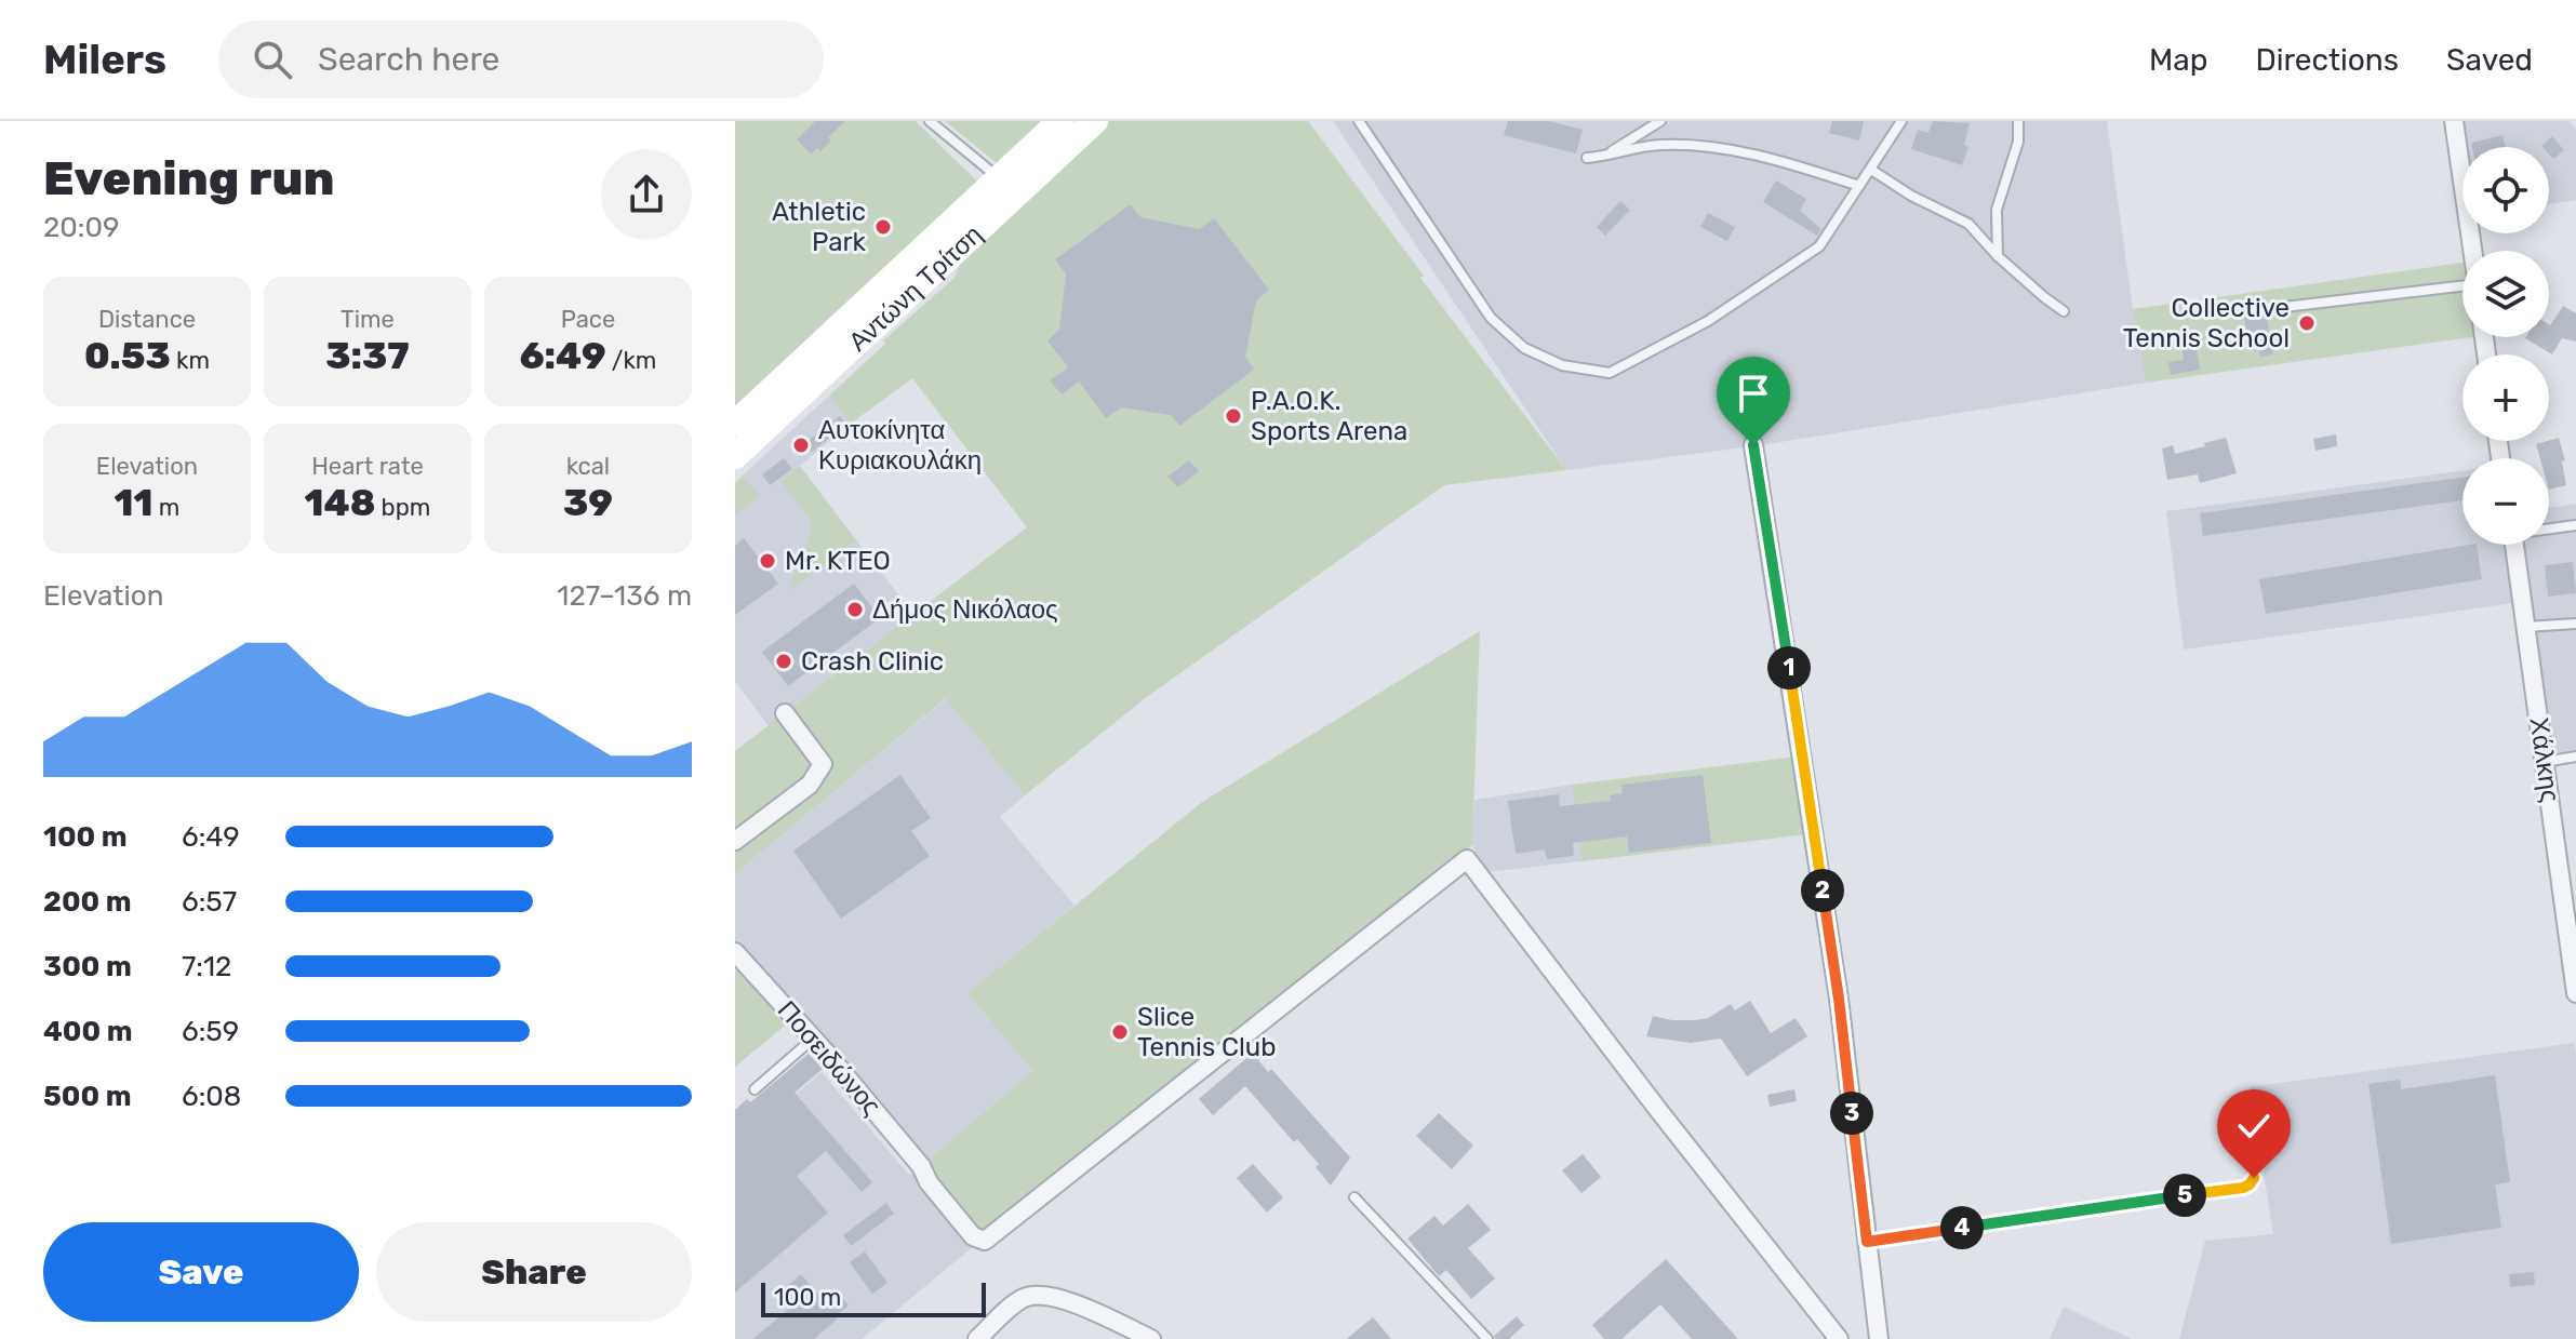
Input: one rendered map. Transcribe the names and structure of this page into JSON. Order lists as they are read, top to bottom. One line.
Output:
{"streets":{"street":["Αντώνη Τρίτση","Χάλκης","Ποσειδώνος"]},"places":["Athletic Park","Collective Tennis School","P.A.O.K. Sports Arena","Αυτοκίνητα Κυριακουλάκη","Mr. KTEO","Δήμος Νικόλαος","Crash Clinic","Slice Tennis Club"],"scale_bar":"100 m","page":{"header":"Milers","search":"Search here","nav":["Map","Directions","Saved"],"heading":["Evening run","20:09"],"map_buttons":["+","−"],"stats":[["Distance","0.53 km"],["Time","3:37"],["Pace","6:49 /km"],["Elevation","11 m"],["Heart rate","148 bpm"],["kcal","39"]],"chart":["Elevation","127–136 m"],"pins":["1","2","3","5","4"],"list":[{"name":"100 m","note":"6:49"},{"name":"200 m","note":"6:57"},{"name":"300 m","note":"7:12"},{"name":"400 m","note":"6:59"},{"name":"500 m","note":"6:08"}],"buttons":["Save","Share"],"scale":"100 m"}}
